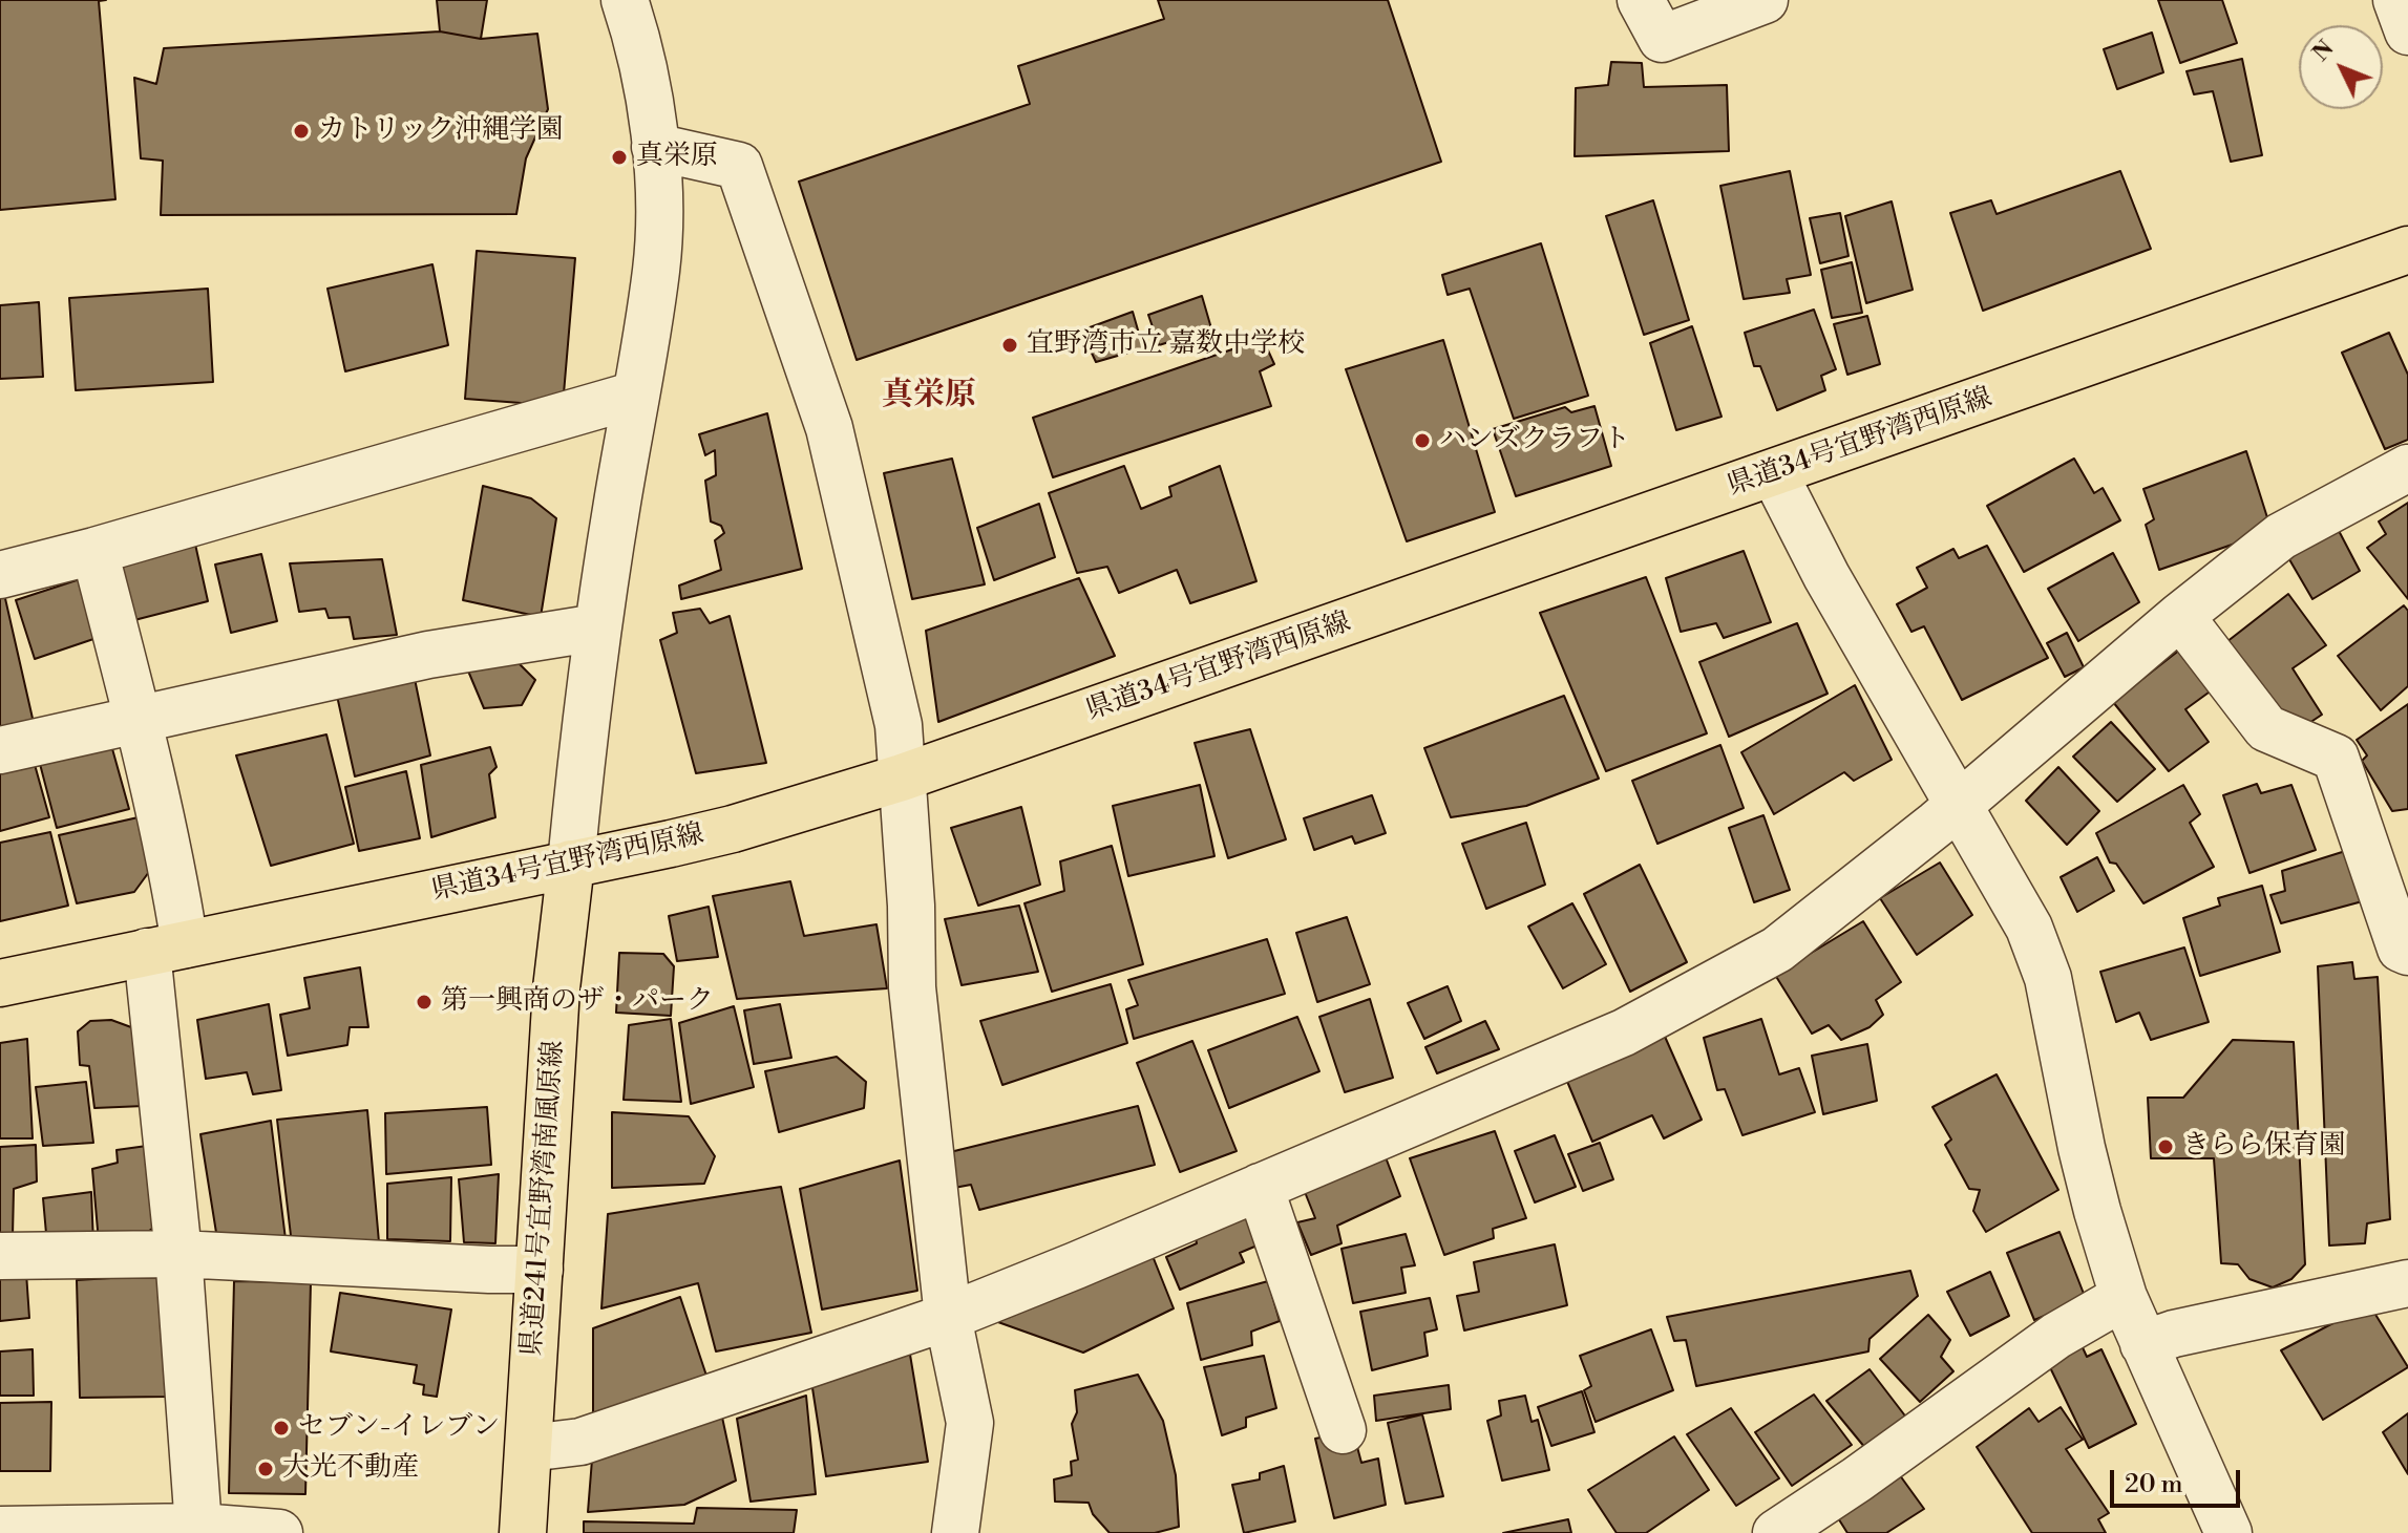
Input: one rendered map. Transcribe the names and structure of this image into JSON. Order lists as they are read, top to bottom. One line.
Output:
{"streets":{"main road":["県道34号宜野湾西原線","県道241号宜野湾南風原線"]},"crossings":[["県道34号宜野湾西原線","県道241号宜野湾南風原線"]],"districts":["真栄原"],"places":["カトリック沖縄学園","真栄原","宜野湾市立 嘉数中学校","ハンズクラフト","第一興商のザ・パーク","きらら保育園","セブン-イレブン","大光不動産"],"scale_bar":"20 m","north":"top left"}
